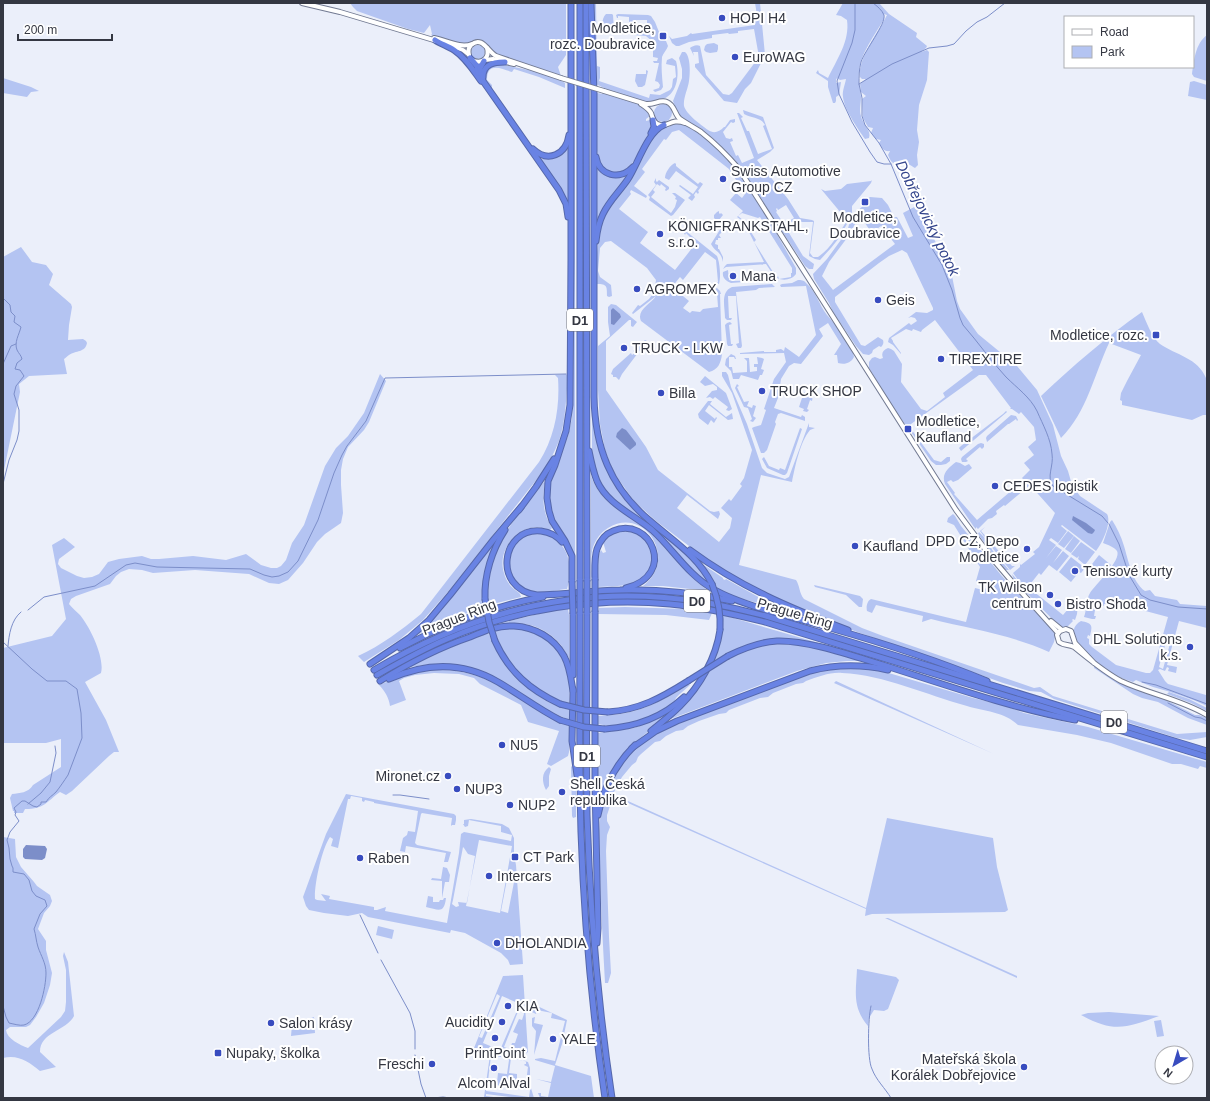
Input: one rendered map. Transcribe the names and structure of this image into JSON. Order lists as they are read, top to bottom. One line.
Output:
{"streets":{"highway":["D1","D0","Prague Ring"]},"crossings":[["D0","Prague Ring"]],"water":["Dobřejovický potok"],"places":{"other":["HOPI H4","EuroWAG","Swiss Automotive Group CZ","KÖNIGFRANKSTAHL, s.r.o.","Mana","AGROMEX","Geis","TRUCK - LKW","TIREXTIRE","TRUCK SHOP","Billa","CEDES logistik","Kaufland","DPD CZ, Depo Modletice","Tenisové kurty","TK Wilson centrum","Bistro Shoda","DHL Solutions k.s.","NU5","Mironet.cz","NUP3","Shell Česká republika","NUP2","Raben","Intercars","DHOLANDIA","KIA","Aucidity","Salon krásy","PrintPoint","YALE","Freschi","Mateřská škola Korálek Dobřejovice","Alcom Alval"],"transit":["Modletice, rozc. Doubravice","Modletice, Doubravice","Modletice, rozc.","Modletice, Kaufland","CT Park","Nupaky, školka"]},"legend":["Road","Park"],"scale_bar":"200 m","north":"bottom left"}
